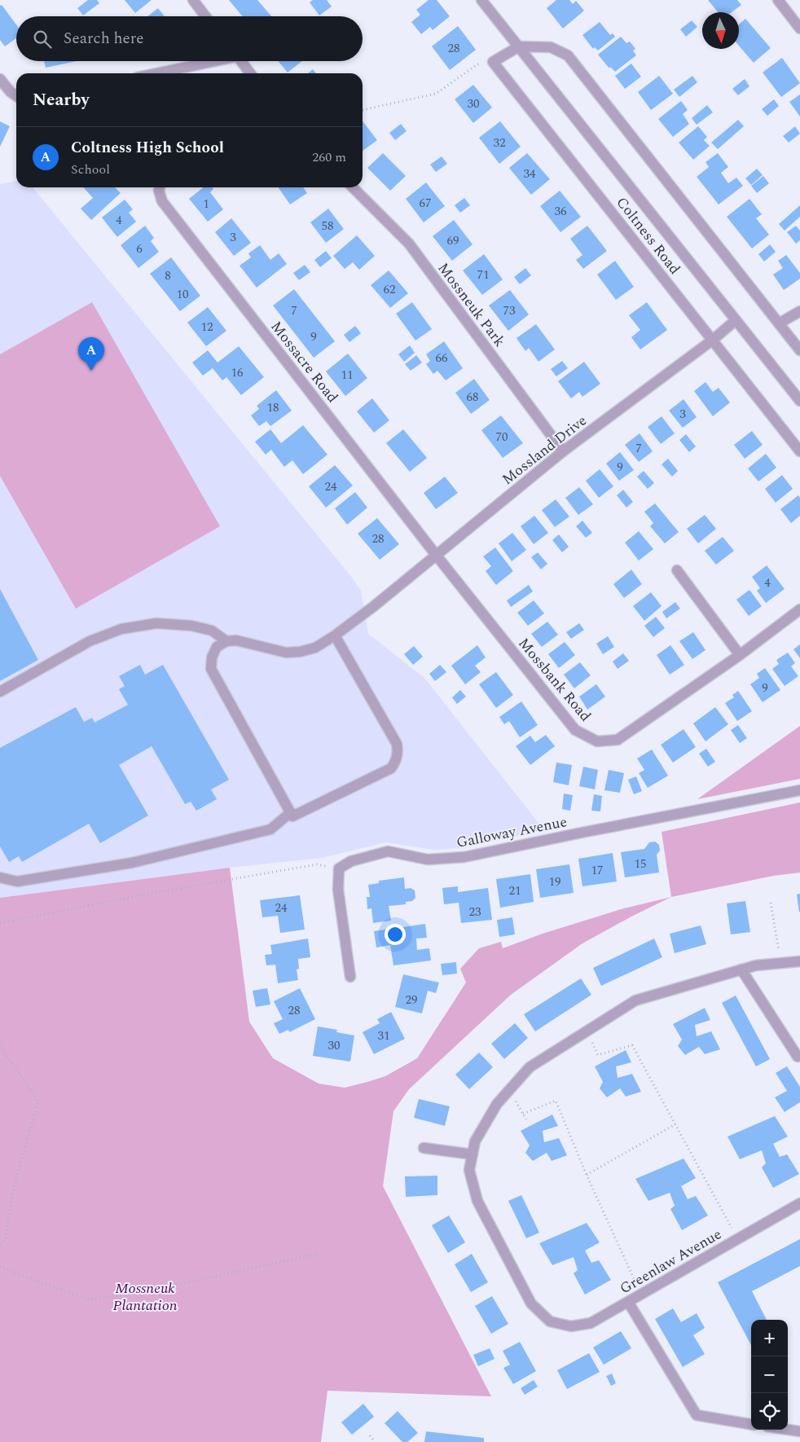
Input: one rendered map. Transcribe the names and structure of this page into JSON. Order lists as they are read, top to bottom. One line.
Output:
{"streets":{"street":["Coltness Road","Mossneuk Park","Mossacre Road","Mossland Drive","Mossbank Road","Galloway Avenue","Greenlaw Avenue"]},"crossings":[["Coltness Road","Mossland Drive"],["Mossneuk Park","Mossland Drive"],["Mossacre Road","Mossland Drive"],["Mossacre Road","Mossbank Road"],["Mossland Drive","Mossbank Road"]],"parks":["Mossneuk Plantation"],"house_numbers":["28","30","32","34","67","1","36","4","58","3","69","6","71","8","62","10","7","73","12","9","66","16","11","68","18","3","70","7","9","24","28","4","9","15","17","19","21","24","23","29","28","31","30"],"north":"bottom","page":{"search":"Search here","heading":"Nearby","list":[{"mark":"A","name":"Coltness High School","note":"School","value":"260 m"}],"pins":"A","map_buttons":["+","−"]}}
